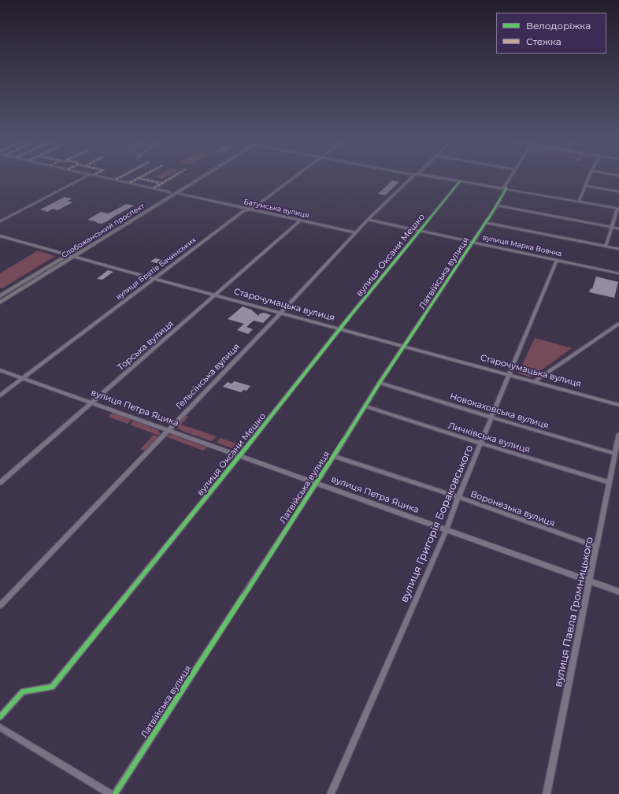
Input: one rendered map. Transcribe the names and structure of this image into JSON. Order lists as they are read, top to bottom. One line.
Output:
{"streets":{"main road":["Слобожанський проспект"],"street":["Батумська вулиця","вулиця Марка Вовчка","вулиця Оксани Мешко","вулиця Братів Бачинських","Латвійська вулиця","Старочумацька вулиця","Торська вулиця","Гельсінська вулиця","вулиця Петра Яцика","Новокаховська вулиця","Личківська вулиця","Воронезька вулиця","вулиця Григорія Бораковського","вулиця Павла Громницького"]},"crossings":[["Батумська вулиця","Слобожанський проспект"],["Батумська вулиця","вулиця Братів Бачинських"],["Батумська вулиця","Торська вулиця"],["Батумська вулиця","Гельсінська вулиця"],["Слобожанський проспект","Старочумацька вулиця"],["вулиця Марка Вовчка","вулиця Оксани Мешко"],["вулиця Марка Вовчка","Латвійська вулиця"],["вулиця Марка Вовчка","Гельсінська вулиця"],["вулиця Марка Вовчка","вулиця Григорія Бораковського"],["вулиця Оксани Мешко","Старочумацька вулиця"],["вулиця Оксани Мешко","вулиця Петра Яцика"],["вулиця Братів Бачинських","Старочумацька вулиця"],["вулиця Братів Бачинських","вулиця Петра Яцика"],["Латвійська вулиця","Старочумацька вулиця"],["Латвійська вулиця","вулиця Петра Яцика"],["Латвійська вулиця","Новокаховська вулиця"],["Латвійська вулиця","Личківська вулиця"],["Латвійська вулиця","Воронезька вулиця"],["Старочумацька вулиця","Торська вулиця"],["Старочумацька вулиця","Гельсінська вулиця"],["Старочумацька вулиця","вулиця Григорія Бораковського"],["Торська вулиця","вулиця Петра Яцика"],["Гельсінська вулиця","вулиця Петра Яцика"],["вулиця Петра Яцика","вулиця Григорія Бораковського"],["вулиця Петра Яцика","вулиця Павла Громницького"],["Новокаховська вулиця","вулиця Григорія Бораковського"],["Новокаховська вулиця","вулиця Павла Громницького"],["Личківська вулиця","вулиця Григорія Бораковського"],["Личківська вулиця","вулиця Павла Громницького"],["Воронезька вулиця","вулиця Григорія Бораковського"],["Воронезька вулиця","вулиця Павла Громницького"]],"legend":["Велодоріжка","Стежка"]}
